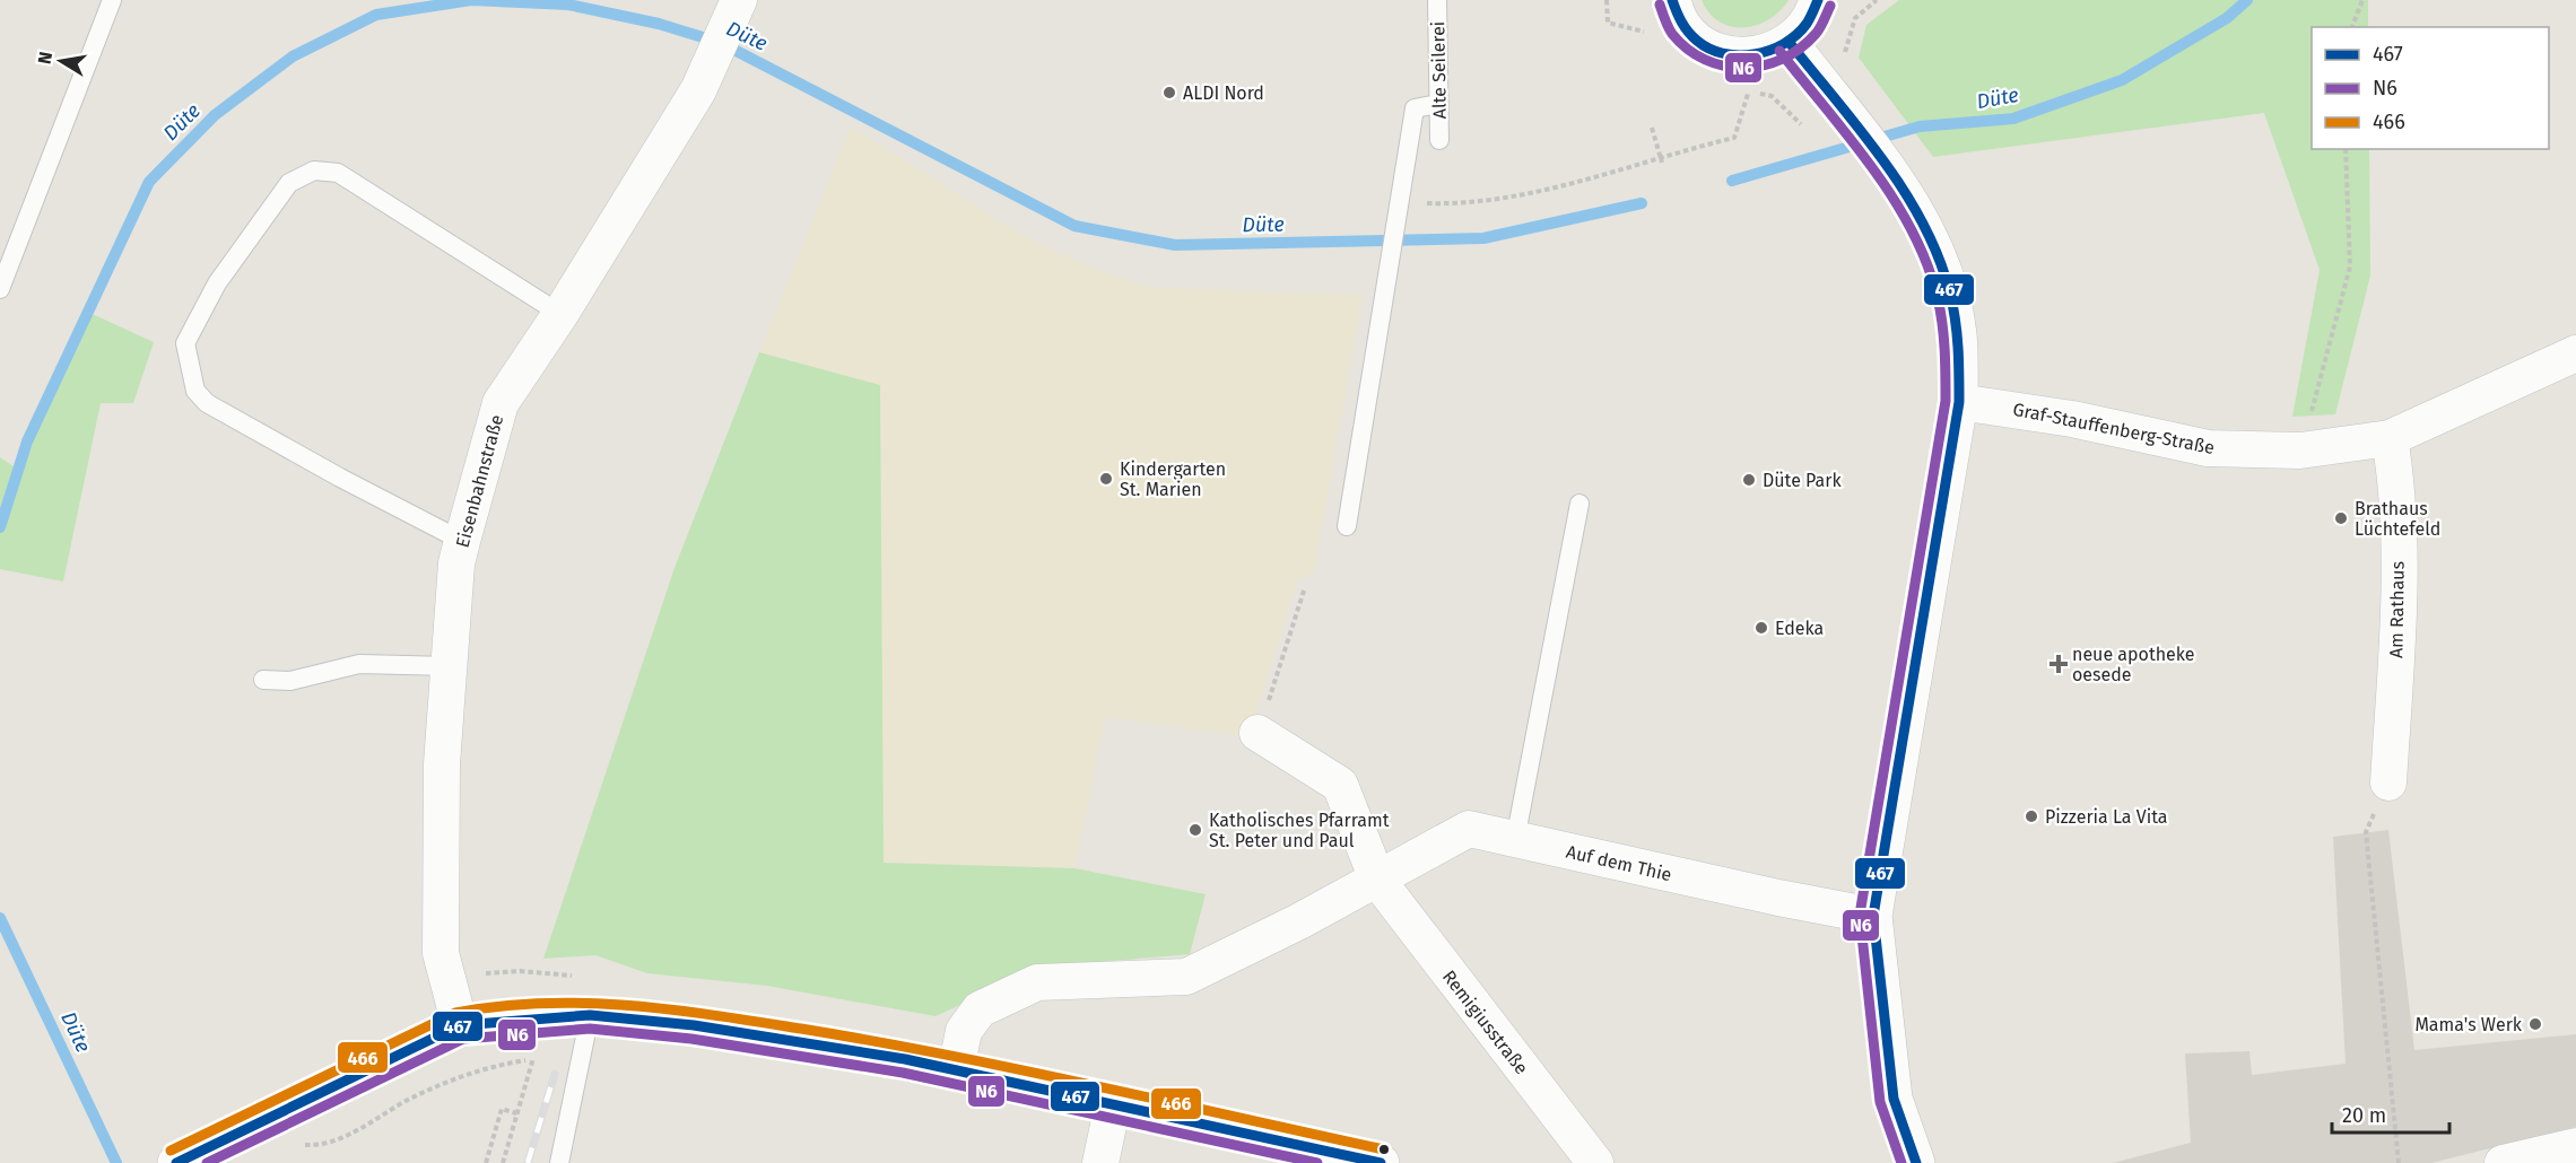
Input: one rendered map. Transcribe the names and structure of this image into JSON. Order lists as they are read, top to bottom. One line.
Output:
{"streets":{"street":["Graf-Stauffenberg-Straße","Eisenbahnstraße","Am Rathaus","Auf dem Thie","Remigiusstraße"],"lane":["Alte Seilerei"]},"crossings":[["Graf-Stauffenberg-Straße","Am Rathaus"],["Auf dem Thie","Remigiusstraße"]],"water":["Düte"],"places":{"other":["ALDI Nord","Kindergarten St. Marien","Düte Park","Brathaus Lüchtefeld","Edeka","Pizzeria La Vita","Katholisches Pfarramt St. Peter und Paul","Mama's Werk"],"health":["neue apotheke oesede"]},"lines":["transit line 467","transit line N6","transit line 466"],"legend":["467","N6","466"],"scale_bar":"20 m","north":"left"}
